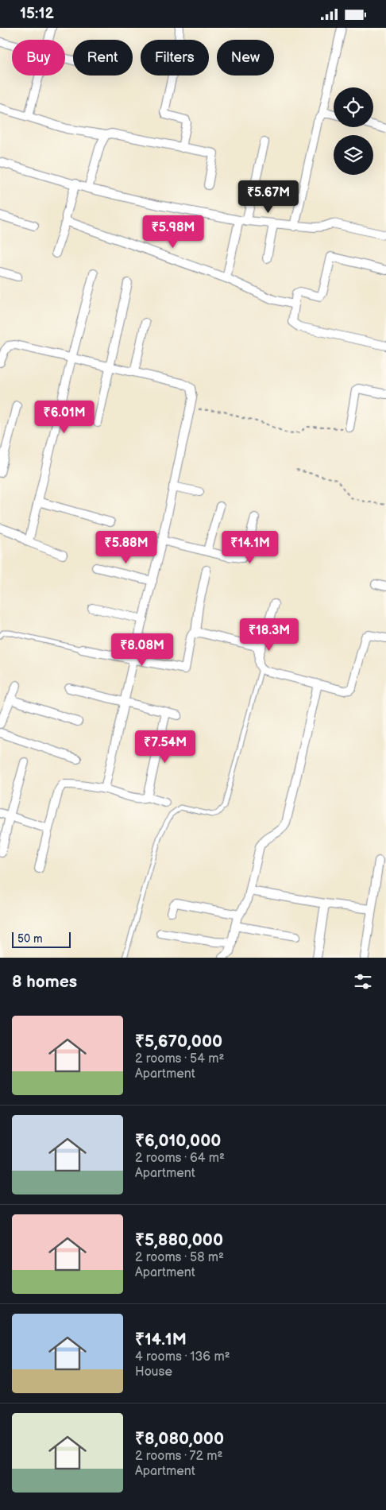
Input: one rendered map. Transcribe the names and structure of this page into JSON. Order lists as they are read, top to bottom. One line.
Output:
{"scale_bar":"50 m","page":{"status":"15:12","chip":["Buy","Rent","Filters","New"],"price":["₹5.67M","₹5.98M","₹6.01M","₹5.88M","₹14.1M","₹18.3M","₹8.08M","₹7.54M"],"scale":"50 m","heading":"8 homes","list":[{"name":"₹5,670,000","note":"2 rooms · 54 m² · Apartment"},{"name":"₹6,010,000","note":"2 rooms · 64 m² · Apartment"},{"name":"₹5,880,000","note":"2 rooms · 58 m² · Apartment"},{"name":"₹14.1M","note":"4 rooms · 136 m² · House"},{"name":"₹8,080,000","note":"2 rooms · 72 m² · Apartment"}]}}
